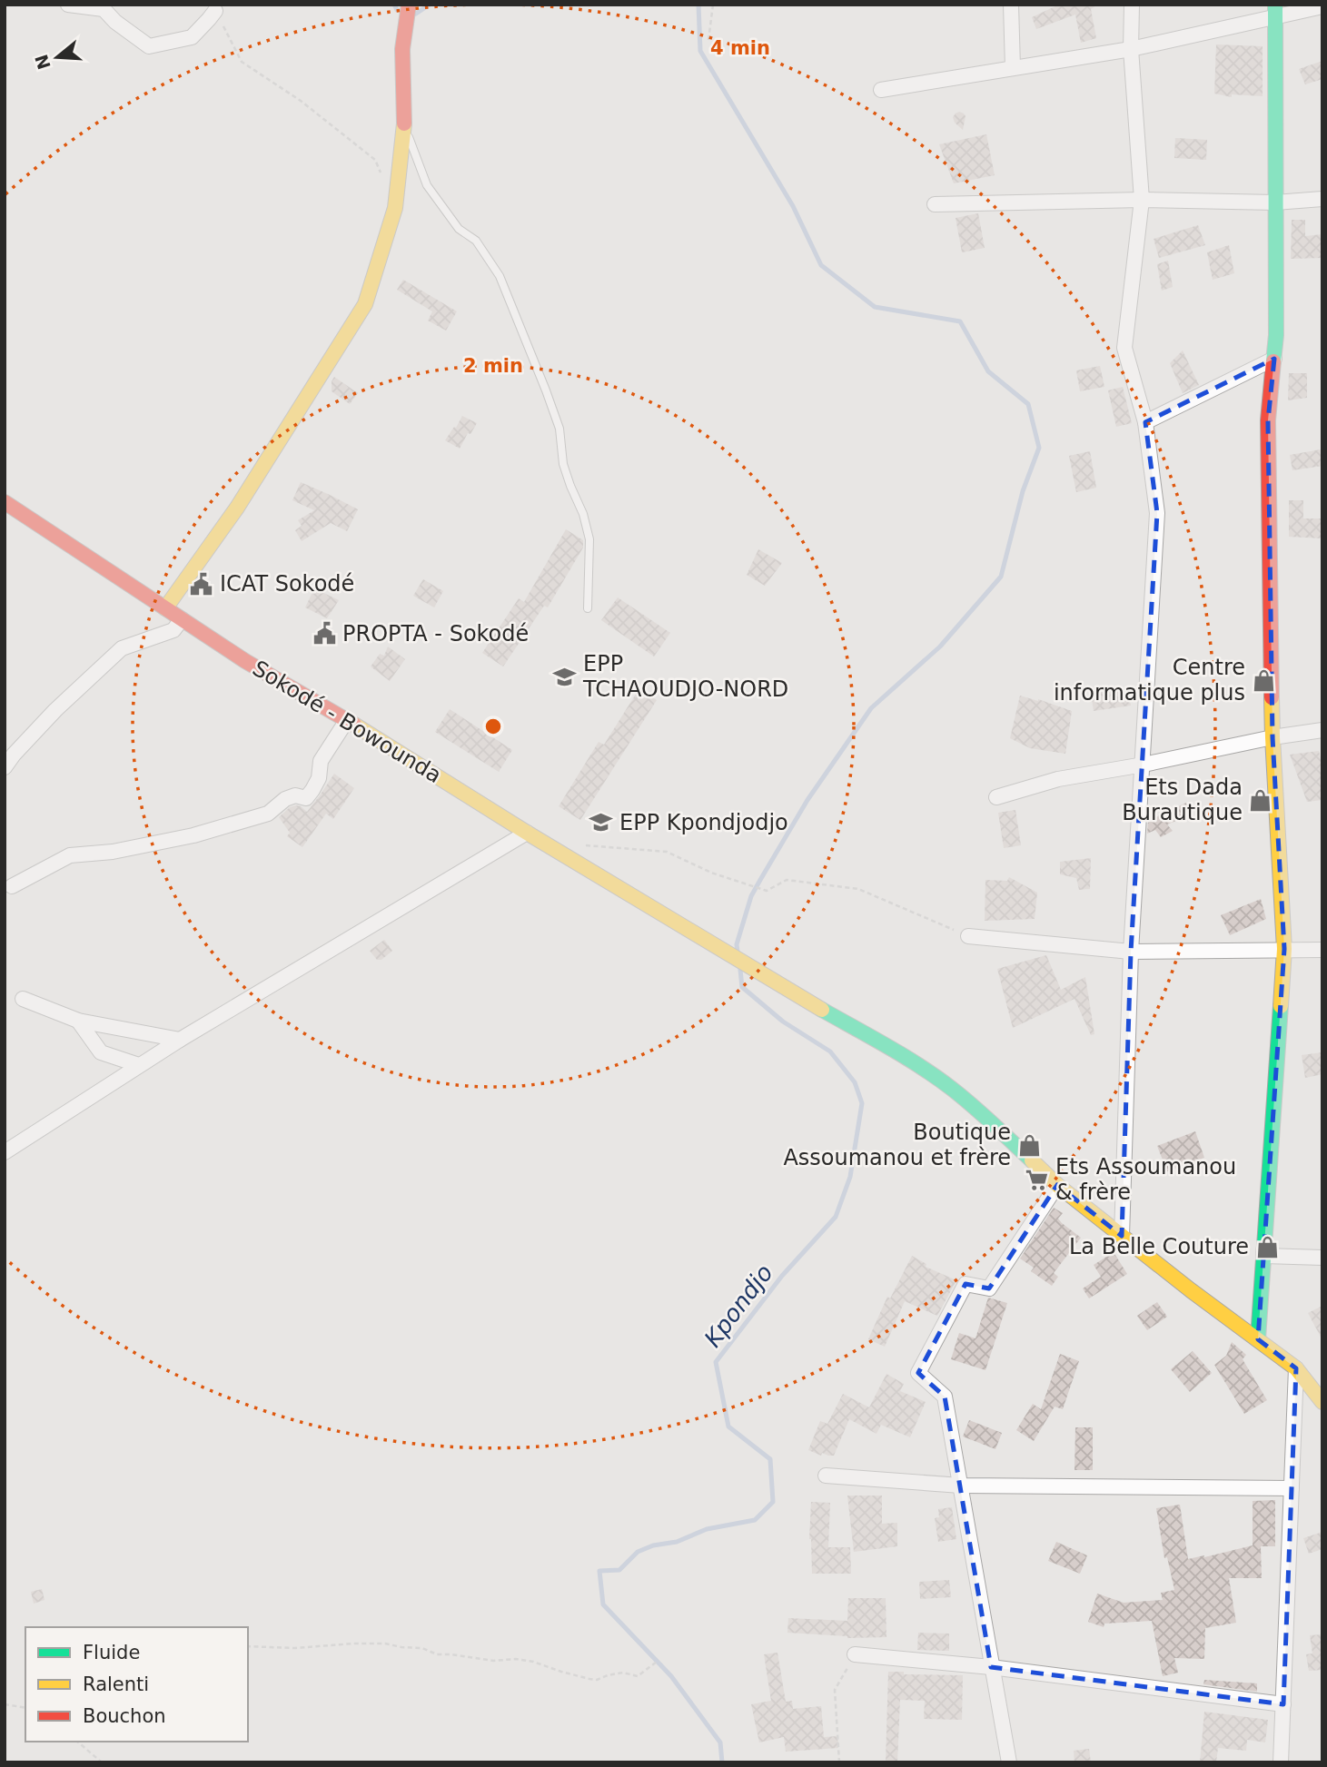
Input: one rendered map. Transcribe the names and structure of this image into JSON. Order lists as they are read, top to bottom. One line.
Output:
{"streets":{"street":["Sokodé - Bowounda"]},"water":["Kpondjo"],"places":{"public building":["ICAT Sokodé","PROPTA - Sokodé"],"school or university":["EPP TCHAOUDJO-NORD","EPP Kpondjodjo"],"shop":["Centre informatique plus","Ets Dada Burautique","Boutique Assoumanou et frère","La Belle Couture"],"supermarket":["Ets Assoumanou & frère"]},"legend":["Fluide","Ralenti","Bouchon"],"north":"left","rings":["4 min","2 min"]}
